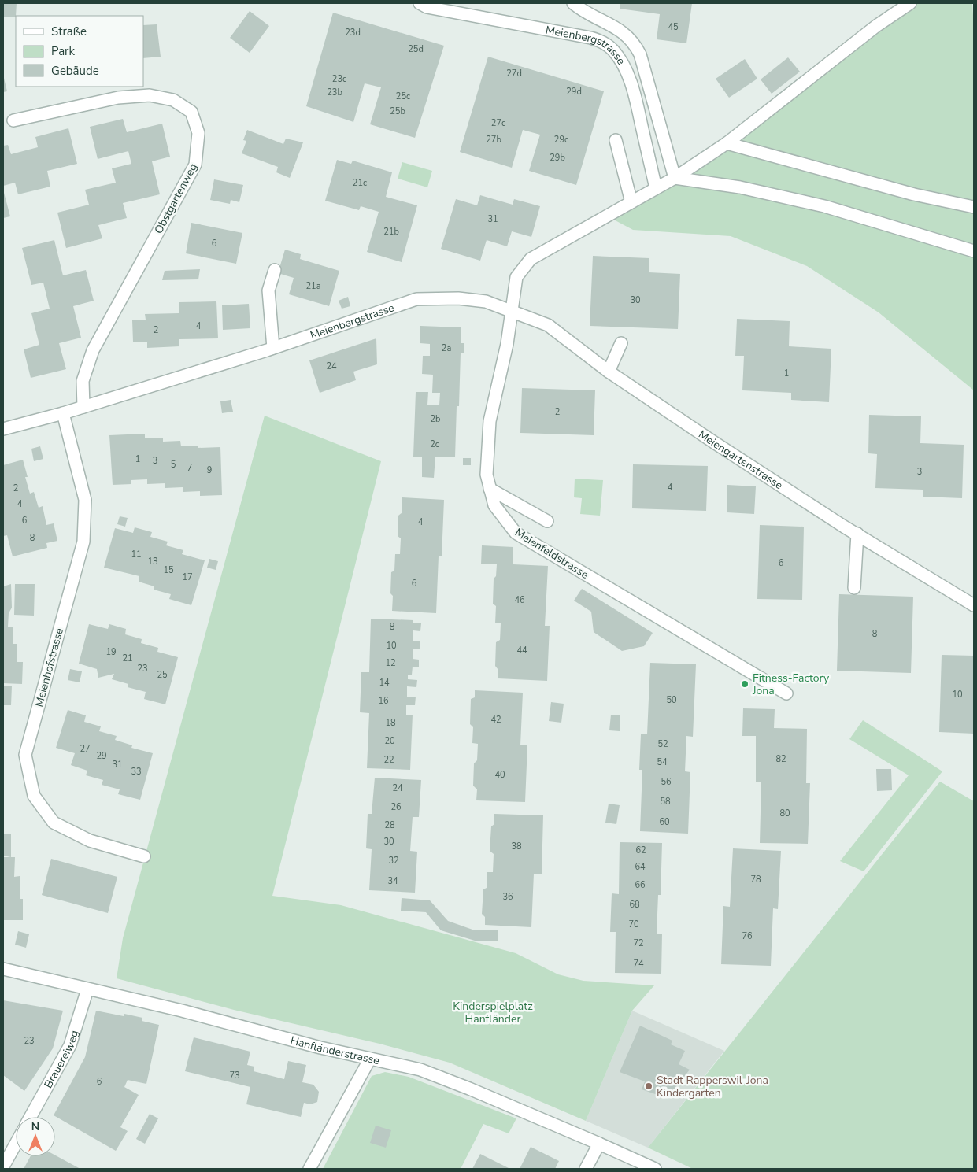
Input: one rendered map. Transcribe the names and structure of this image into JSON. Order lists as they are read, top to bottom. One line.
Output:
{"streets":{"street":["Meienbergstrasse","Obstgartenweg","Meiengartenstrasse","Meienfeldstrasse","Meienhofstrasse","Hanfländerstrasse","Brauereiweg"]},"crossings":[["Meienbergstrasse","Obstgartenweg"],["Meienbergstrasse","Meiengartenstrasse"],["Meienbergstrasse","Meienfeldstrasse"],["Meienbergstrasse","Meienhofstrasse"],["Meiengartenstrasse","Meienfeldstrasse"],["Hanfländerstrasse","Brauereiweg"]],"parks":["Kinderspielplatz Hanfländer"],"places":["Fitness-Factory Jona","Stadt Rapperswil-Jona Kindergarten"],"house_numbers":["45","23d","25d","27d","23c","29d","23b","25c","25b","27c","27b","29c","29b","21c","31","21b","6","21a","30","4","2","2a","24","1","2","2b","2c","1","3","5","7","9","3","4","2","4","6","4","8","11","13","6","15","17","6","46","8","8","10","44","19","21","12","23","25","14","10","50","16","42","18","20","52","27","29","82","22","54","31","33","40","56","24","58","26","80","60","28","30","38","62","32","64","78","34","66","36","68","70","76","72","74","23","73","6"],"legend":["Straße","Park","Gebäude"],"north":"top"}
